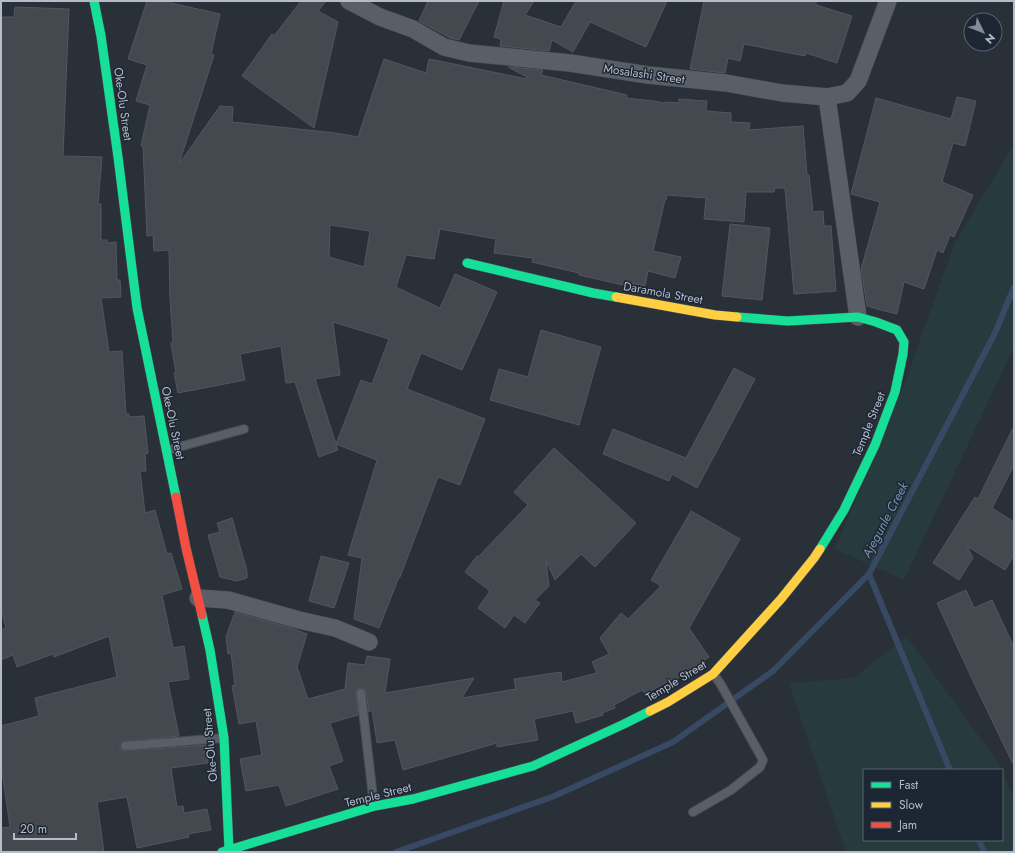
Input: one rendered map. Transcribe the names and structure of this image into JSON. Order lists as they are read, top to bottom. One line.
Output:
{"streets":{"street":["Mosalashi Street","Oke-Olu Street","Daramola Street","Temple Street"]},"crossings":[["Oke-Olu Street","Temple Street"],["Daramola Street","Temple Street"]],"water":["Ajegunle Creek"],"legend":["Fast","Slow","Jam"],"scale_bar":"20 m","north":"bottom right"}
